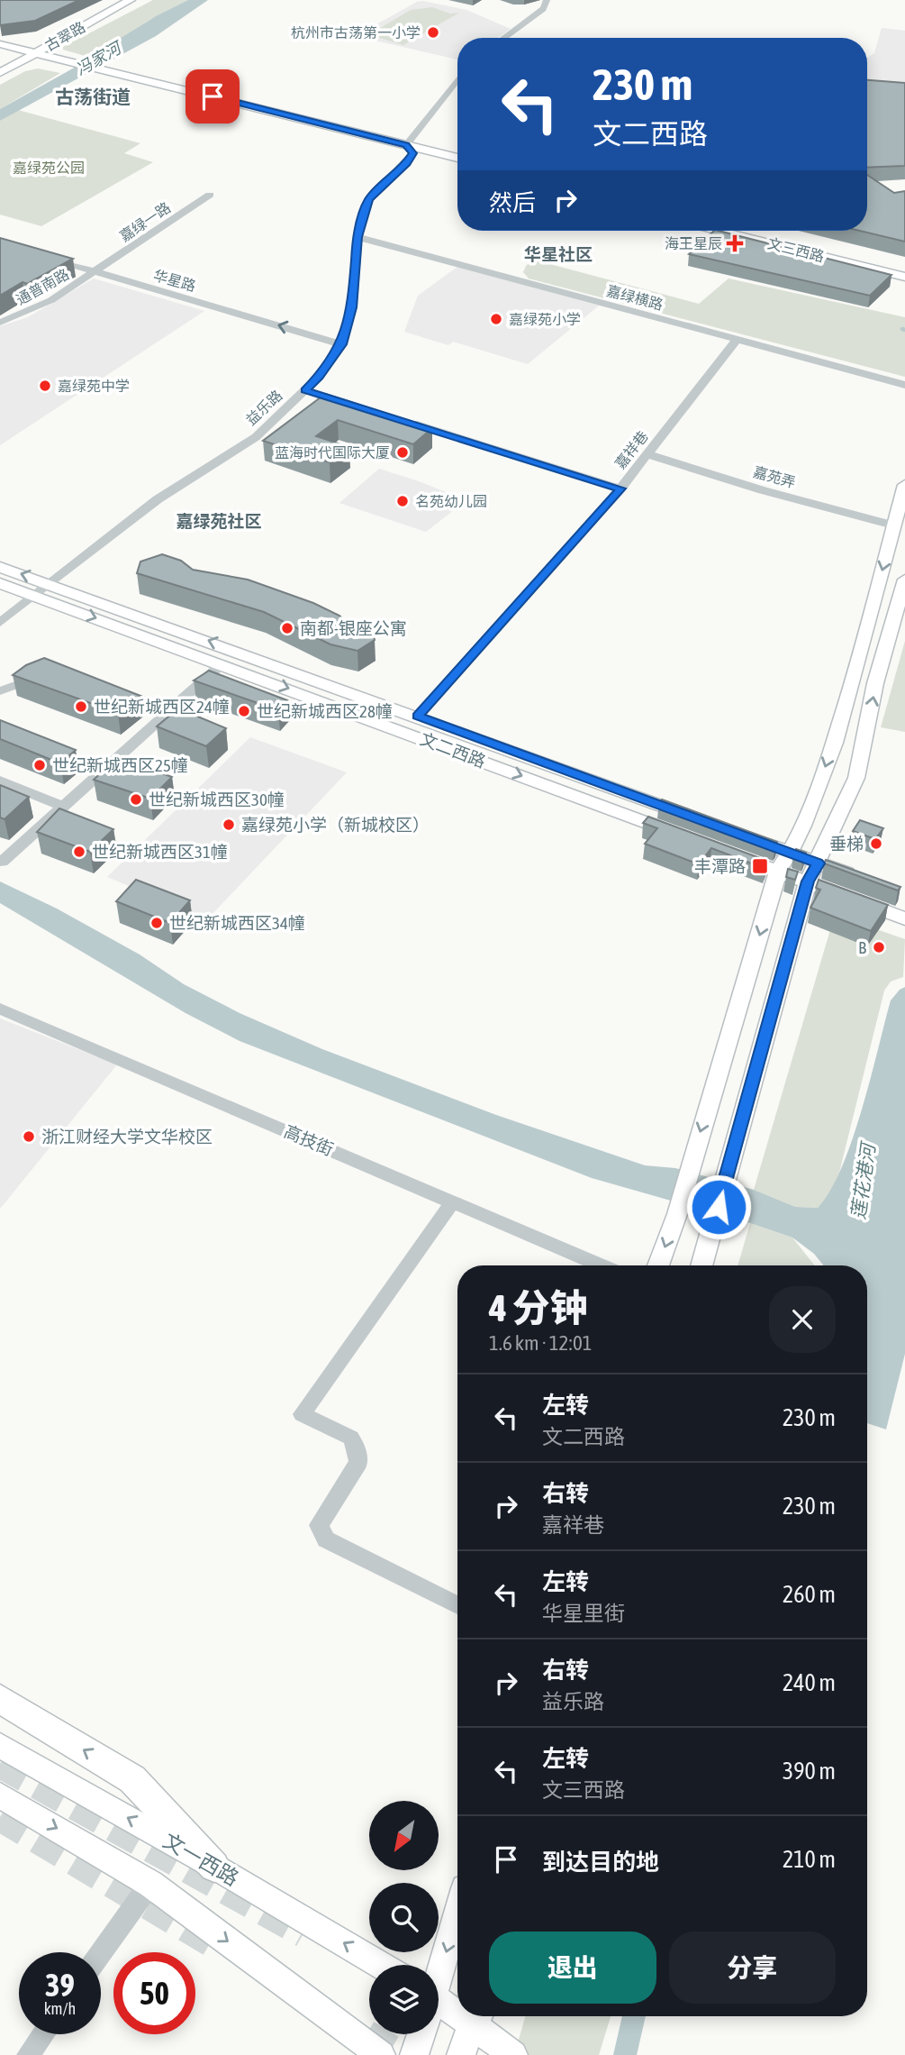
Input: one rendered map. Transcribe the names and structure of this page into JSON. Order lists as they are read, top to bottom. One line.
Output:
{"streets":{"main road":["古翠路","文三西路","文二西路","文一西路"],"street":["嘉绿一路","华星路","通普南路","嘉绿横路","益乐路","嘉祥巷","嘉苑弄","高技街"]},"crossings":[["嘉绿一路","华星路"],["嘉绿一路","通普南路"],["华星路","通普南路"],["华星路","益乐路"],["嘉绿横路","益乐路"],["嘉绿横路","嘉祥巷"],["益乐路","文二西路"],["嘉祥巷","嘉苑弄"],["嘉祥巷","文二西路"]],"one_way":["华星路"],"districts":["古荡街道","华星社区","嘉绿苑社区"],"water":["冯家河","莲花港河"],"parks":["嘉绿苑公园"],"places":{"other":["杭州市古荡第一小学","嘉绿苑小学","嘉绿苑中学","蓝海时代国际大厦","名苑幼儿园","南都-银座公寓","世纪新城西区24幢","世纪新城西区28幢","世纪新城西区25幢","世纪新城西区30幢","嘉绿苑小学（新城校区）","垂梯","世纪新城西区31幢","世纪新城西区34幢","B","浙江财经大学文华校区"],"health":["海王星辰"],"transit":["丰潭路"]},"north":"bottom left","page":{"turn":["230 m","文二西路"],"then":"然后","heading":["4 分钟","1.6 km · 12:01"],"list":[{"name":"左转","note":"文二西路","value":"230 m"},{"name":"右转","note":"嘉祥巷","value":"230 m"},{"name":"左转","note":"华星里街","value":"260 m"},{"name":"右转","note":"益乐路","value":"240 m"},{"name":"左转","note":"文三西路","value":"390 m"},{"name":"到达目的地","value":"210 m"}],"buttons":["退出","分享"],"speed":"39 km/h","limit":"50"}}
